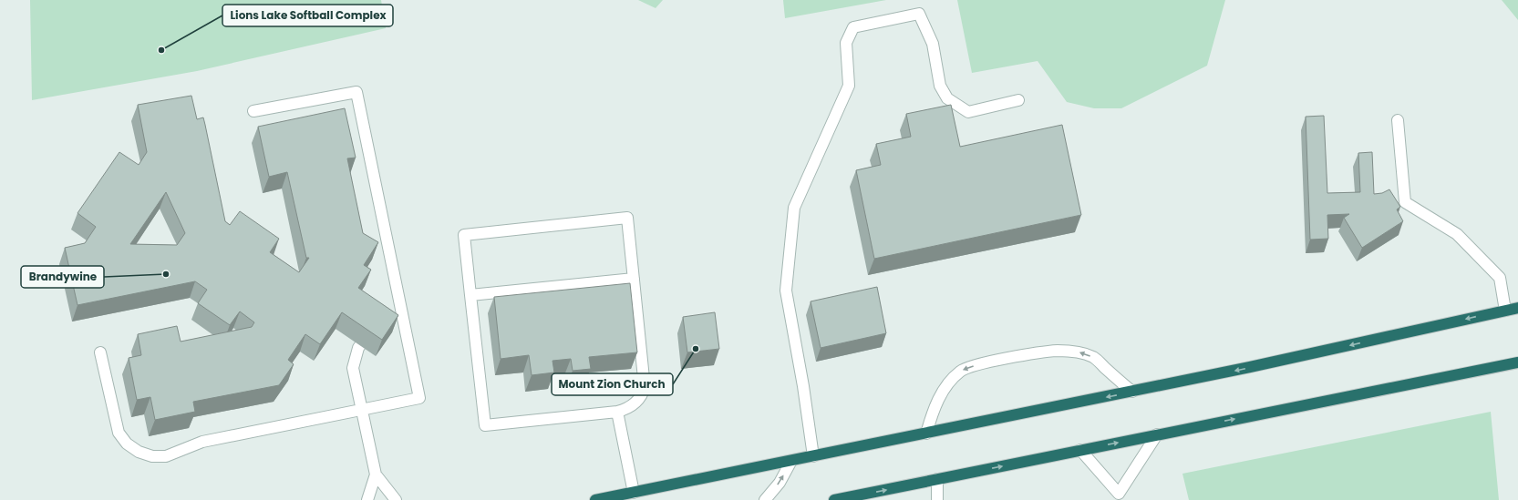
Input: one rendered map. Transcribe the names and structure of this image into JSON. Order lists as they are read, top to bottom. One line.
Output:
{"places":["Lions Lake Softball Complex","Brandywine","Mount Zion Church"]}
